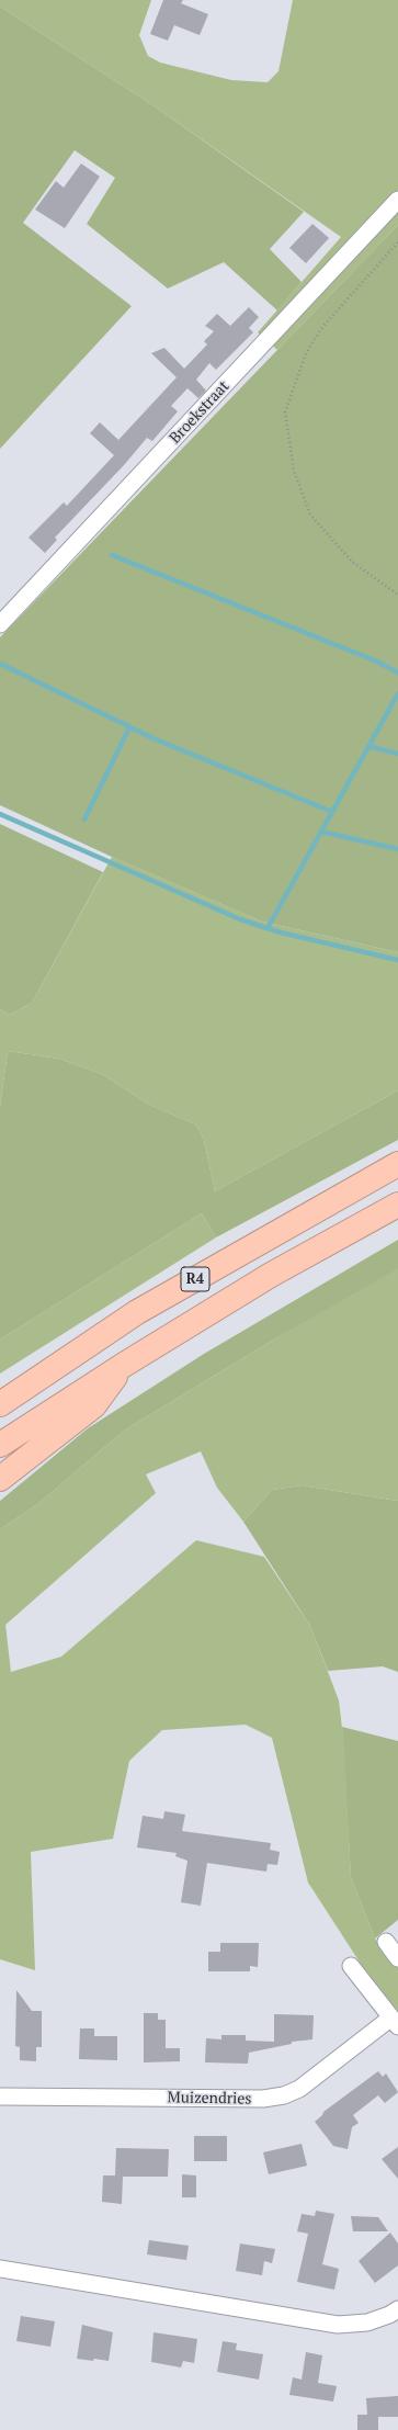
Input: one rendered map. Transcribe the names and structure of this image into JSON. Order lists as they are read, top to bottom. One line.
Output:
{"streets":{"highway":["R4"],"street":["Broekstraat","Muizendries"]}}
